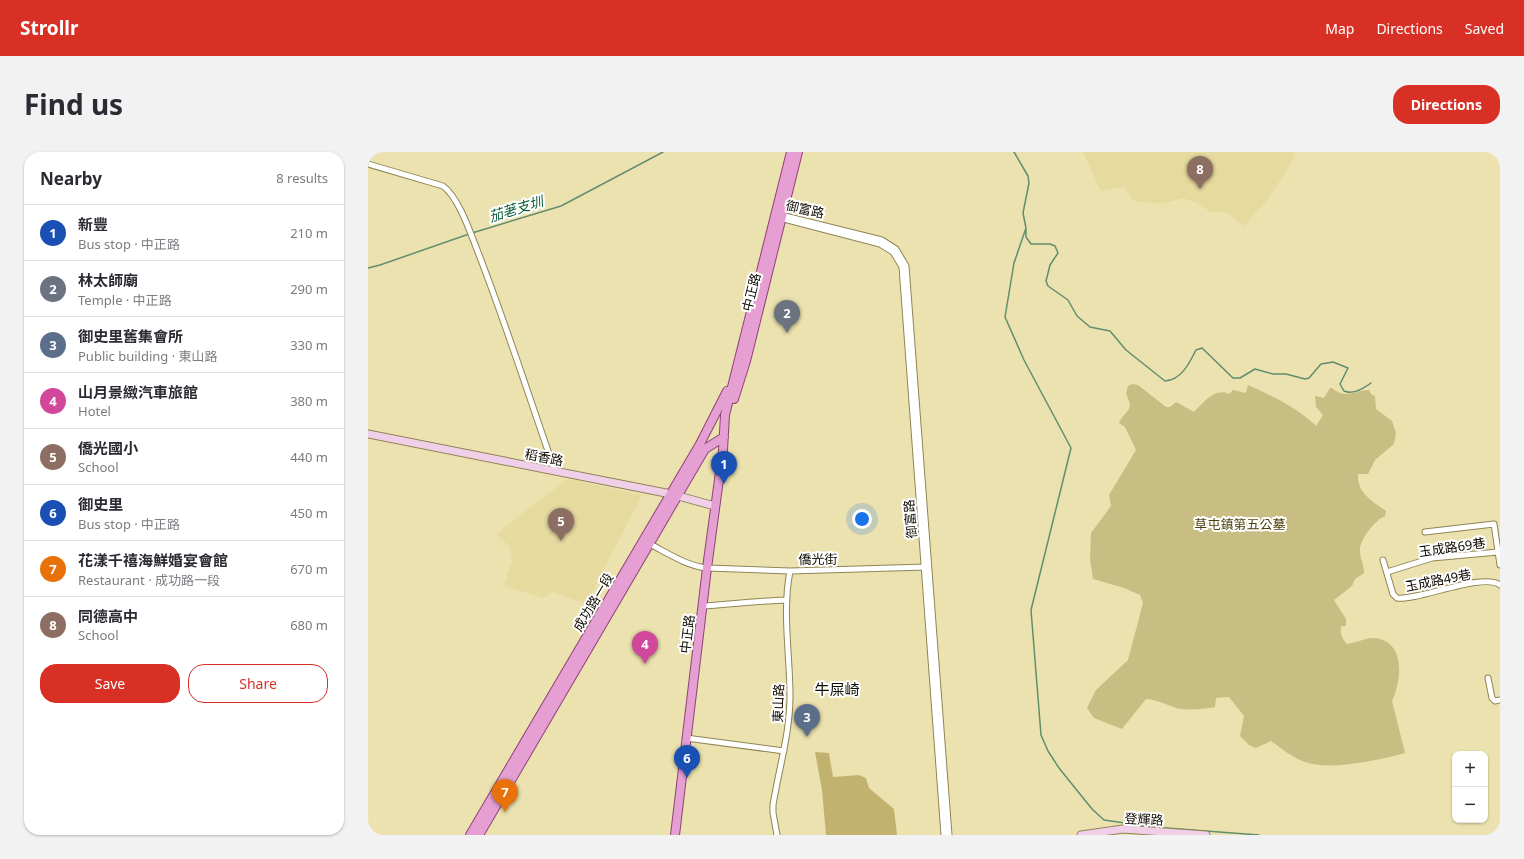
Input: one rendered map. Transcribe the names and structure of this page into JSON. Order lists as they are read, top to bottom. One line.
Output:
{"streets":{"main road":["中正路","成功路一段"],"street":["御富路","稻香路","玉成路69巷","僑光街","玉成路49巷","東山路","登輝路"]},"crossings":[["御富路","中正路"],["御富路","僑光街"],["中正路","稻香路"],["中正路","僑光街"],["中正路","成功路一段"],["稻香路","成功路一段"],["玉成路69巷","玉成路49巷"],["僑光街","成功路一段"],["僑光街","東山路"]],"districts":["牛屎崎"],"water":["茄荖支圳"],"parks":["草屯鎮第五公墓"],"page":{"header":"Strollr","nav":["Map","Directions","Saved"],"title":"Find us","buttons":["Directions",["Save","Share"]],"heading":["Nearby","8 results"],"pins":["8","2","1","5","4","3","6","7"],"list":[{"mark":"1","name":"新豐","note":"Bus stop · 中正路","value":"210 m"},{"mark":"2","name":"林太師廟","note":"Temple · 中正路","value":"290 m"},{"mark":"3","name":"御史里舊集會所","note":"Public building · 東山路","value":"330 m"},{"mark":"4","name":"山月景緻汽車旅館","note":"Hotel","value":"380 m"},{"mark":"5","name":"僑光國小","note":"School","value":"440 m"},{"mark":"6","name":"御史里","note":"Bus stop · 中正路","value":"450 m"},{"mark":"7","name":"花漾千禧海鮮婚宴會館","note":"Restaurant · 成功路一段","value":"670 m"},{"mark":"8","name":"同德高中","note":"School","value":"680 m"}],"map_buttons":["+","−"]}}
